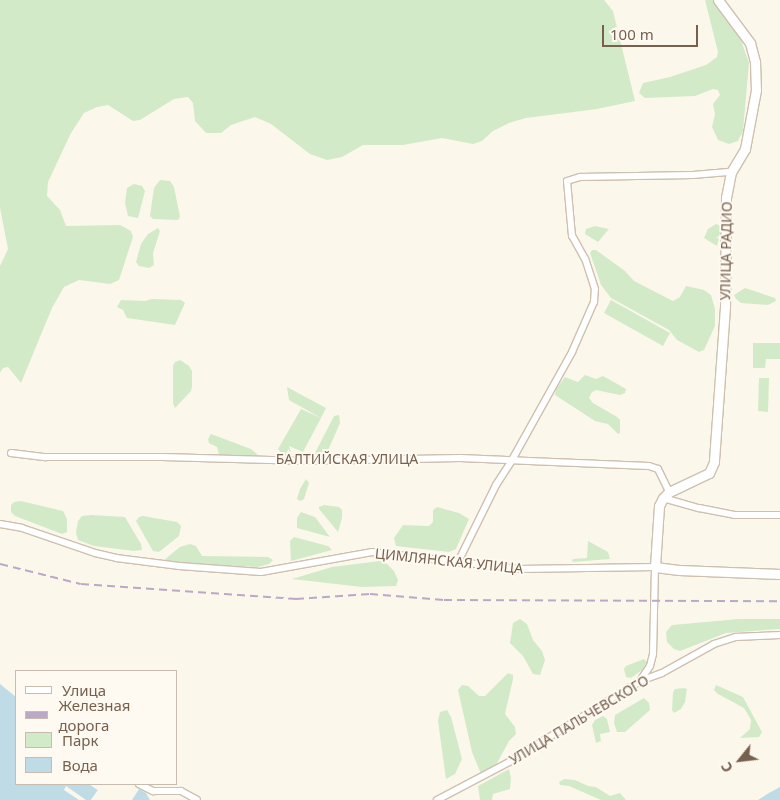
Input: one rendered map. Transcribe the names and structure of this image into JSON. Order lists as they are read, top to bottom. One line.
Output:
{"streets":{"main road":["УЛИЦА РАДИО"],"street":["БАЛТИЙСКАЯ УЛИЦА","ЦИМЛЯНСКАЯ УЛИЦА","УЛИЦА ПАЛЬЧЕВСКОГО"]},"crossings":[["УЛИЦА РАДИО","БАЛТИЙСКАЯ УЛИЦА"]],"legend":["Улица","Железная дорога","Парк","Вода"],"scale_bar":"100 m","north":"bottom left"}
